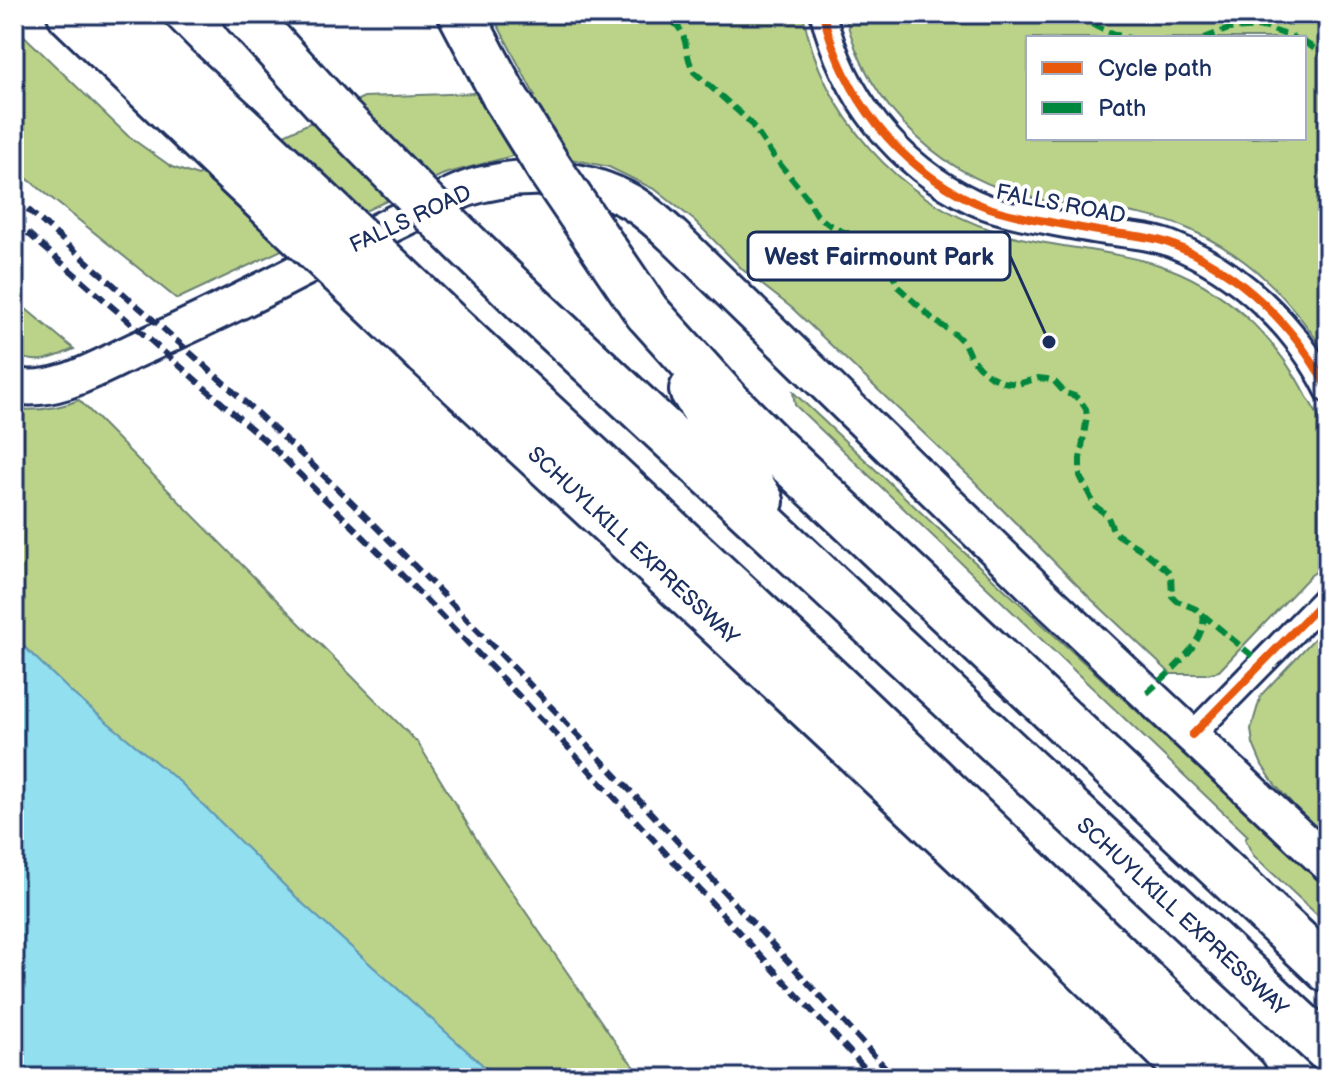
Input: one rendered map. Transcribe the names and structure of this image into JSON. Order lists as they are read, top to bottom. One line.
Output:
{"streets":{"highway":["SCHUYLKILL EXPRESSWAY"],"main road":["FALLS ROAD"]},"places":["West Fairmount Park"],"legend":["Cycle path","Path"]}
